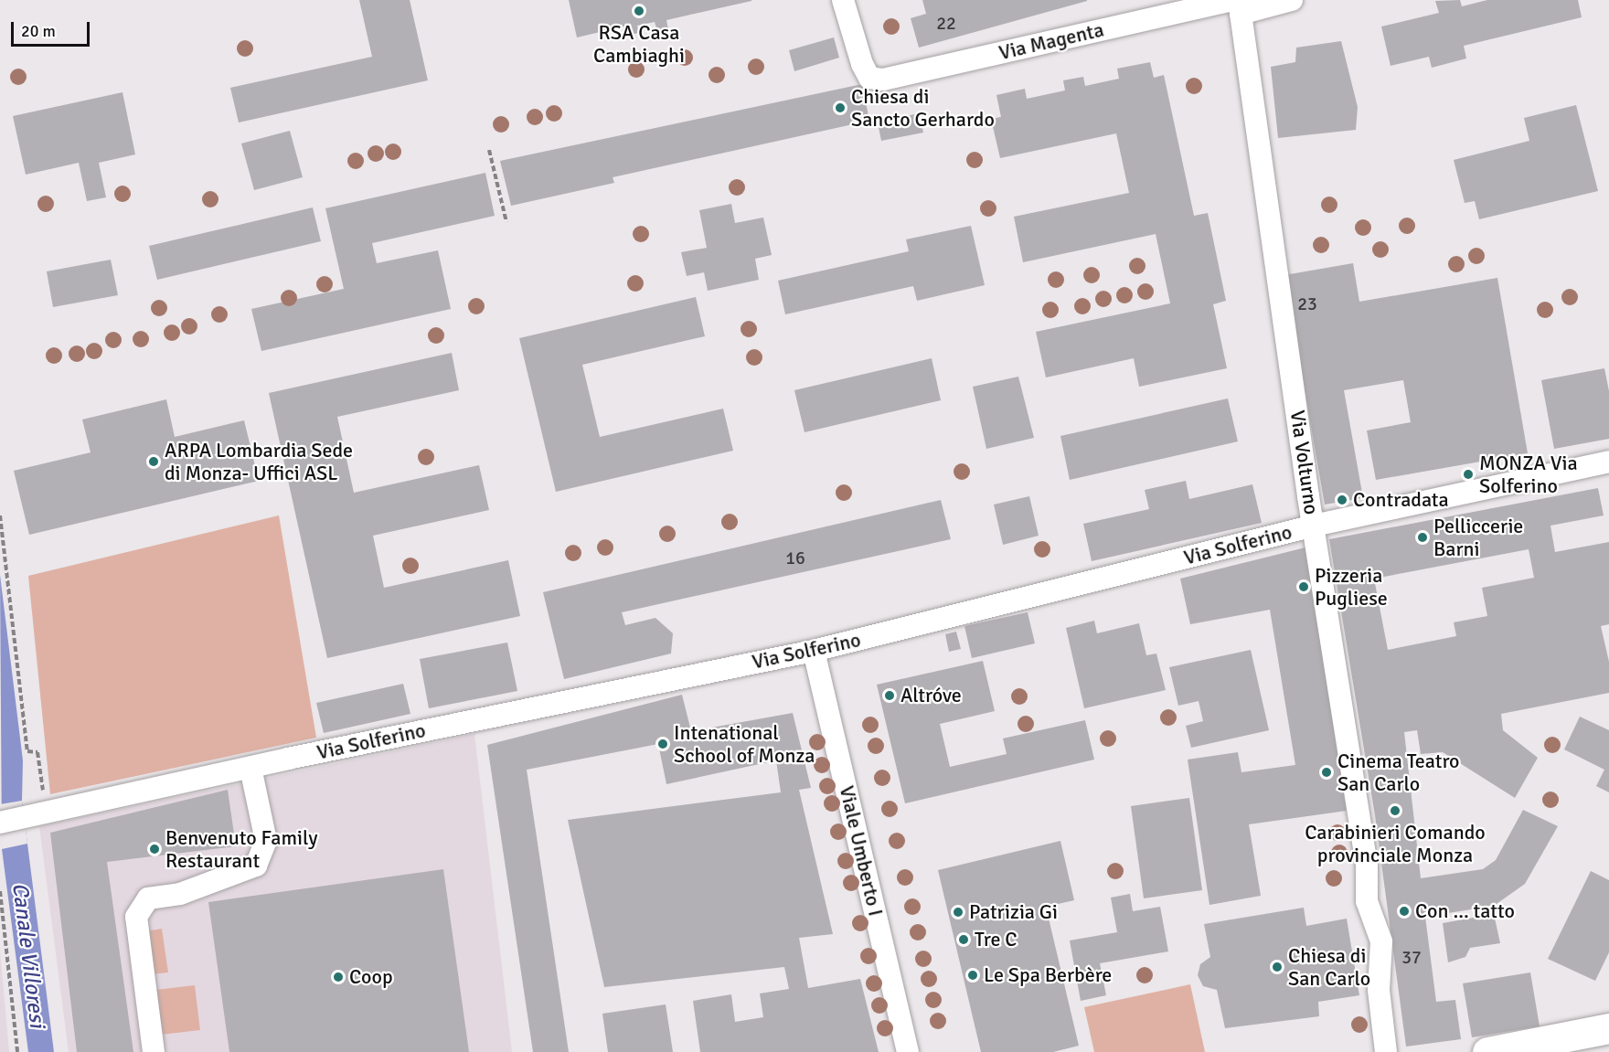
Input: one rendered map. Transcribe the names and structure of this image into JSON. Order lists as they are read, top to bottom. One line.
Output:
{"streets":{"street":["Via Magenta","Via Volturno","Via Solferino","Viale Umberto I"]},"crossings":[["Via Magenta","Via Volturno"],["Via Volturno","Via Solferino"],["Via Solferino","Viale Umberto I"]],"water":["Canale Villoresi"],"places":["RSA Casa Cambiaghi","Chiesa di Sancto Gerhardo","ARPA Lombardia Sede di Monza- Uffici ASL","MONZA Via Solferino","Contradata","Pelliccerie Barni","Pizzeria Pugliese","Altróve","Intenational School of Monza","Cinema Teatro San Carlo","Carabinieri Comando provinciale Monza","Benvenuto Family Restaurant","Con ... tatto","Patrizia Gi","Tre C","Chiesa di San Carlo","Le Spa Berbère","Coop"],"house_numbers":["22","23","16","37"],"scale_bar":"20 m"}
